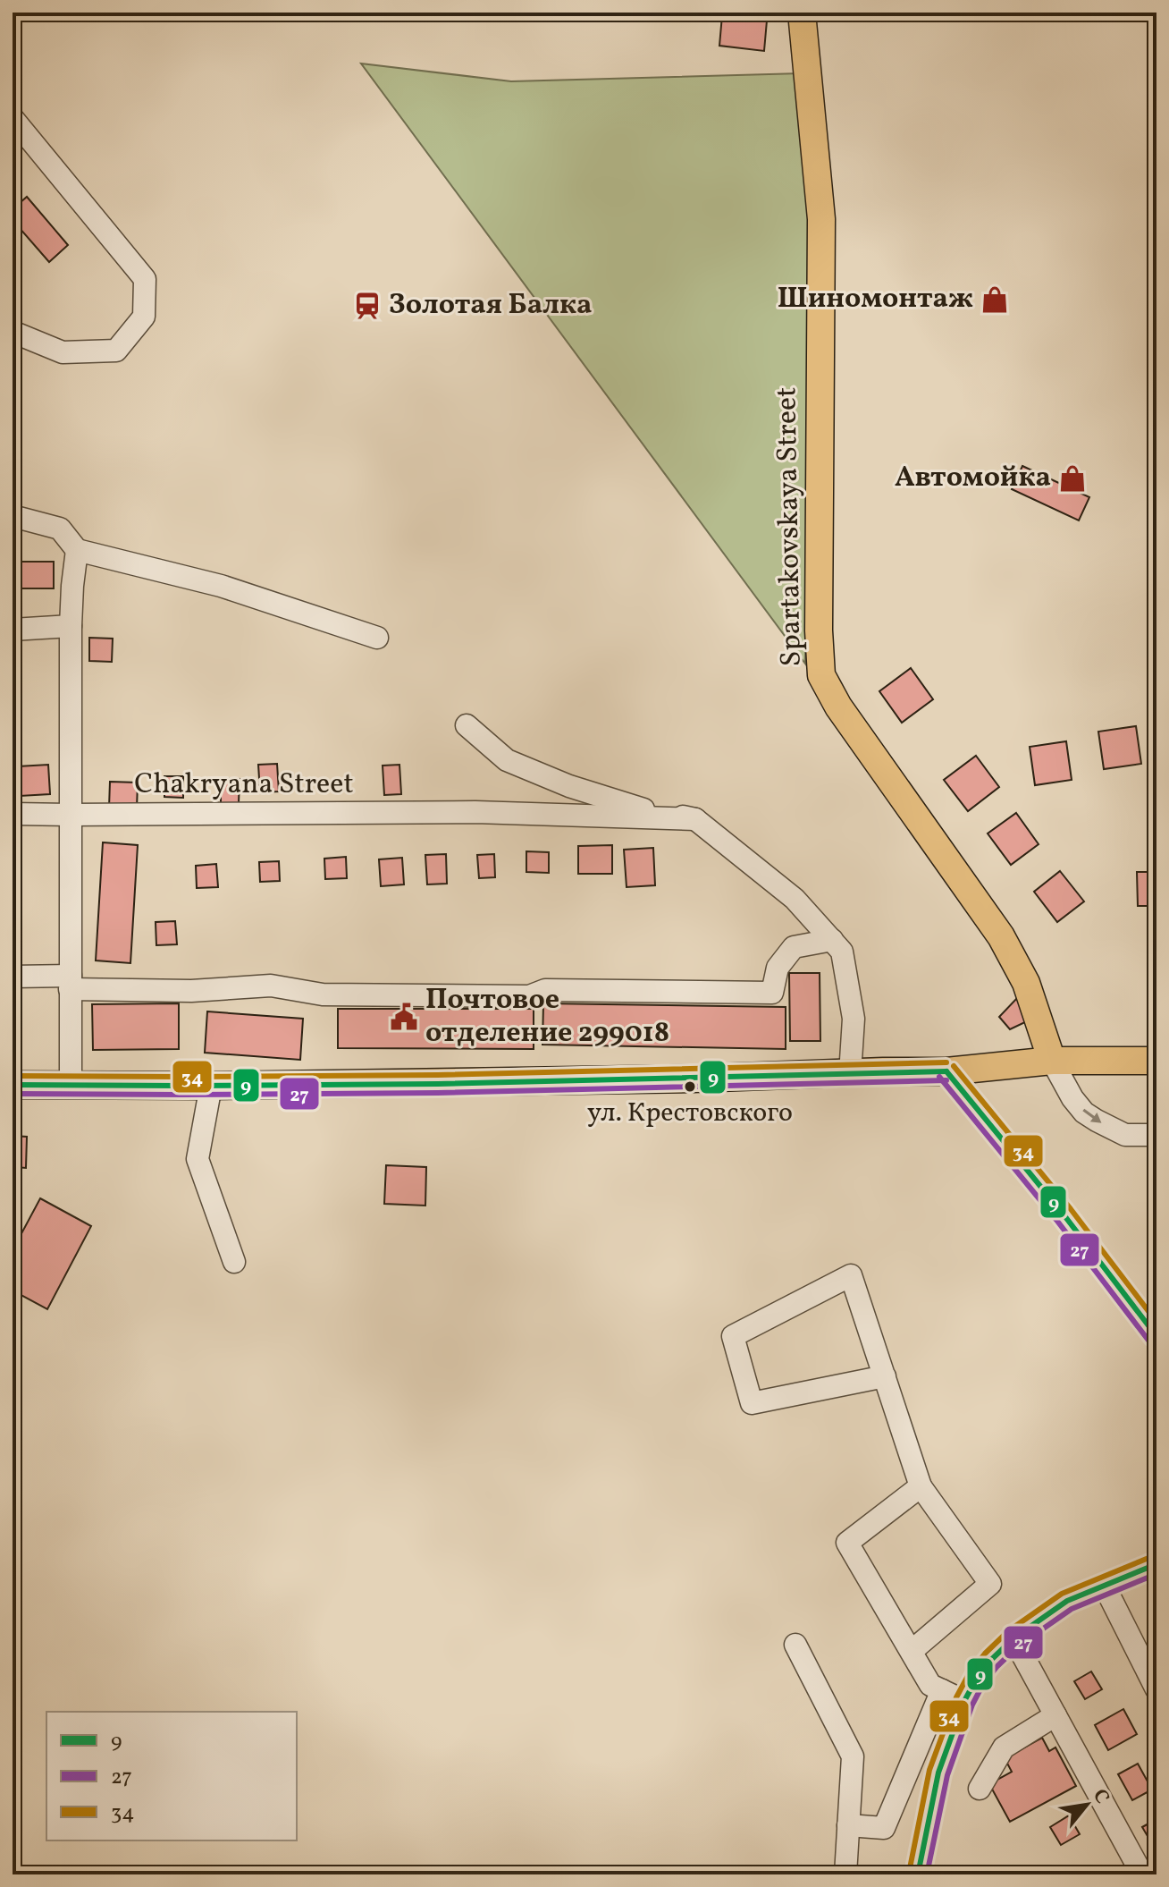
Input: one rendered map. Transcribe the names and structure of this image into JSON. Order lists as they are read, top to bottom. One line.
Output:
{"streets":{"main road":["Spartakovskaya Street"],"street":["Chakryana Street"]},"places":{"shop":["Шиномонтаж","Автомойка"],"station":["Золотая Балка"],"public building":["Почтовое отделение 299018"],"other":["ул. Крестовского"]},"lines":["transit line 34","transit line 9","transit line 27"],"legend":["9","27","34"],"north":"top right"}
